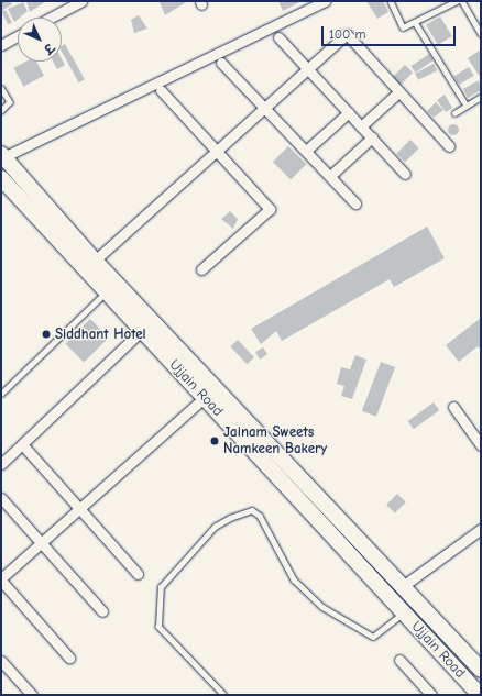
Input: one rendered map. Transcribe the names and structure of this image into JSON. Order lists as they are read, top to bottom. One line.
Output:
{"streets":{"main road":["Ujjain Road"]},"places":["Siddhant Hotel","Jainam Sweets Namkeen Bakery"],"scale_bar":"100 m","north":"bottom right"}
